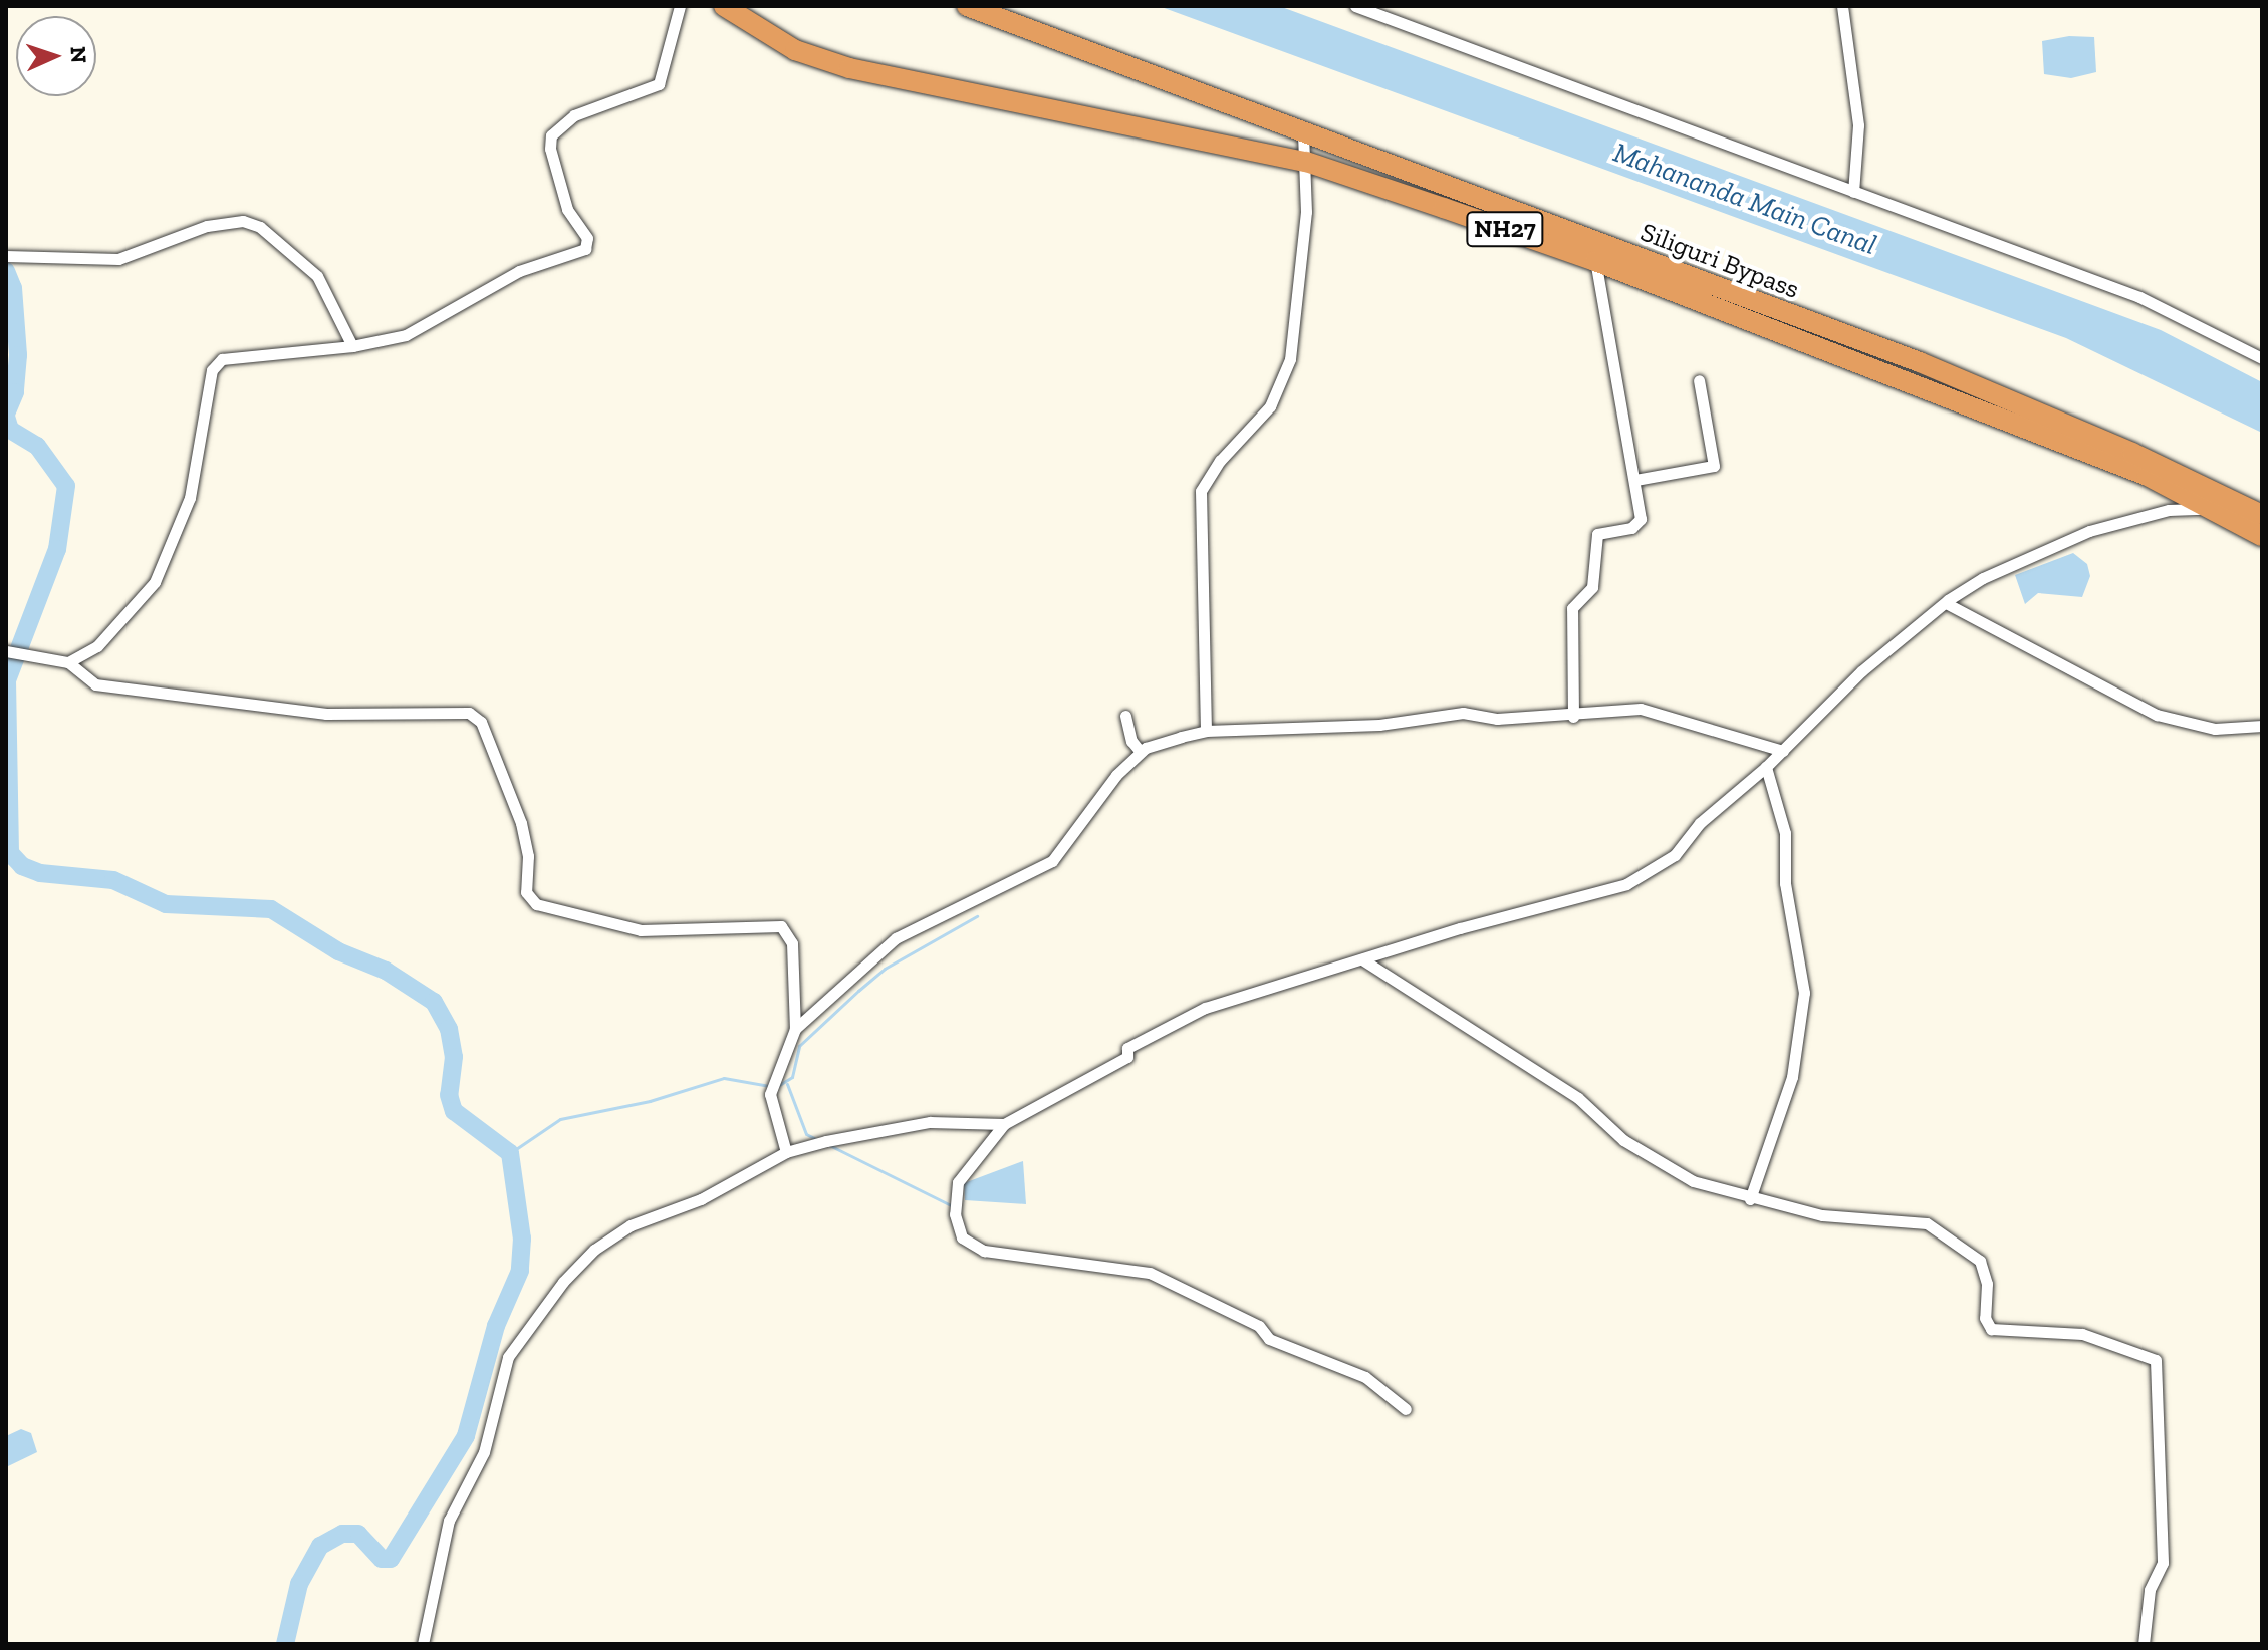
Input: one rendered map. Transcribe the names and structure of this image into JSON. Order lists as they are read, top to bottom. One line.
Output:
{"streets":{"highway":["NH27","Siliguri Bypass"]},"crossings":[["NH27","Siliguri Bypass"]],"water":["Mahananda Main Canal"],"north":"right"}
